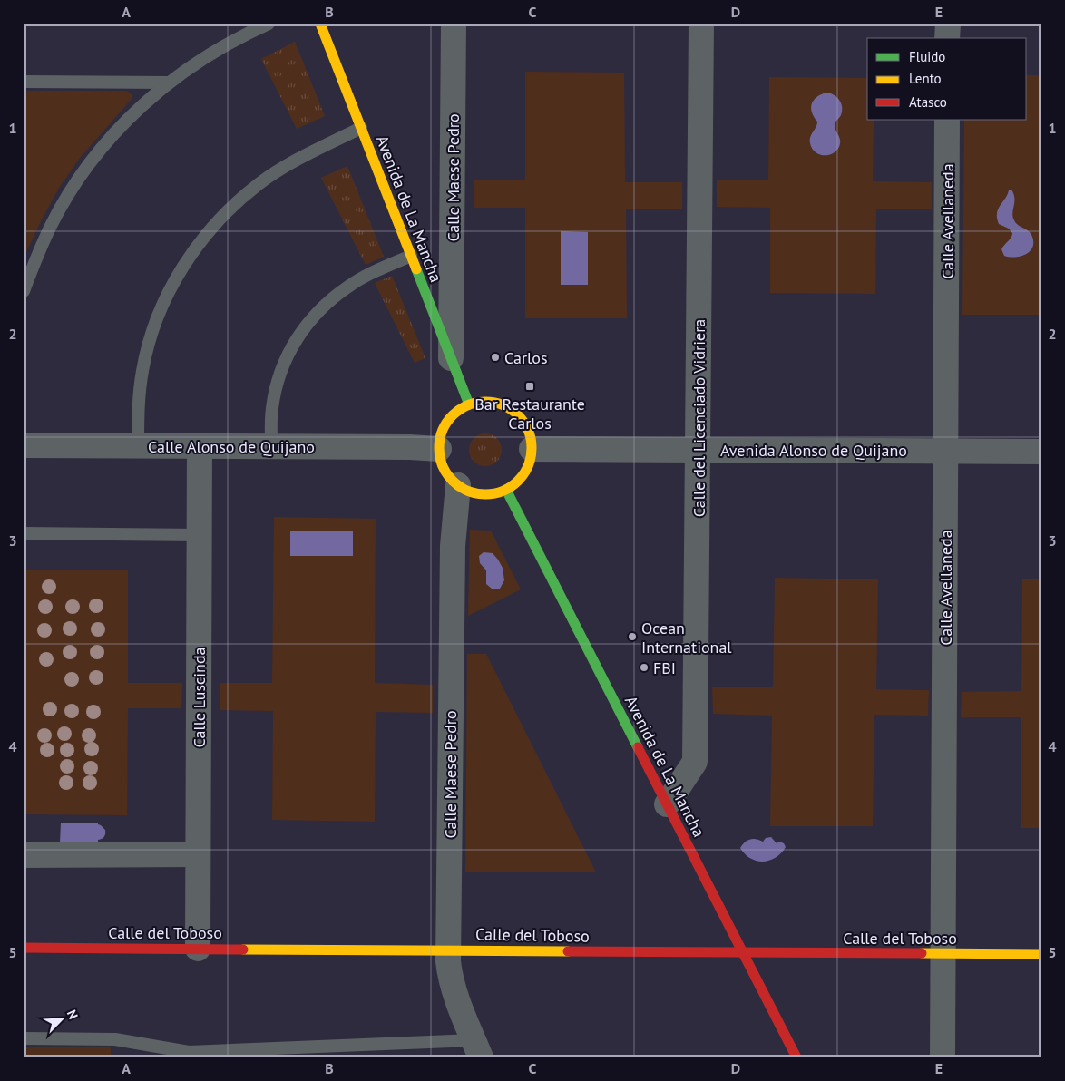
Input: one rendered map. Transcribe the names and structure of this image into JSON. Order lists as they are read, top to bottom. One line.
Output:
{"streets":{"main road":["Avenida de La Mancha","Calle del Toboso"],"street":["Calle Maese Pedro","Calle Avellaneda","Calle del Licenciado Vidriera","Calle Alonso de Quijano","Avenida Alonso de Quijano","Calle Luscinda"]},"crossings":[["Calle Maese Pedro","Avenida de La Mancha"],["Calle Maese Pedro","Calle Alonso de Quijano"],["Calle Maese Pedro","Avenida Alonso de Quijano"],["Calle Maese Pedro","Calle del Toboso"],["Avenida de La Mancha","Calle del Licenciado Vidriera"],["Avenida de La Mancha","Calle Alonso de Quijano"],["Avenida de La Mancha","Avenida Alonso de Quijano"],["Avenida de La Mancha","Calle del Toboso"],["Calle Avellaneda","Avenida Alonso de Quijano"],["Calle Avellaneda","Calle del Toboso"],["Calle del Licenciado Vidriera","Avenida Alonso de Quijano"],["Calle Alonso de Quijano","Avenida Alonso de Quijano"],["Calle Alonso de Quijano","Calle Luscinda"],["Calle Luscinda","Calle del Toboso"]],"places":{"other":["Carlos","Ocean International","FBI"],"transit":["Bar Restaurante Carlos"]},"legend":["Fluido","Lento","Atasco"],"north":"top right","grid":{"columns":["A","B","C","D","E"],"rows":["1","2","3","4","5"]}}
